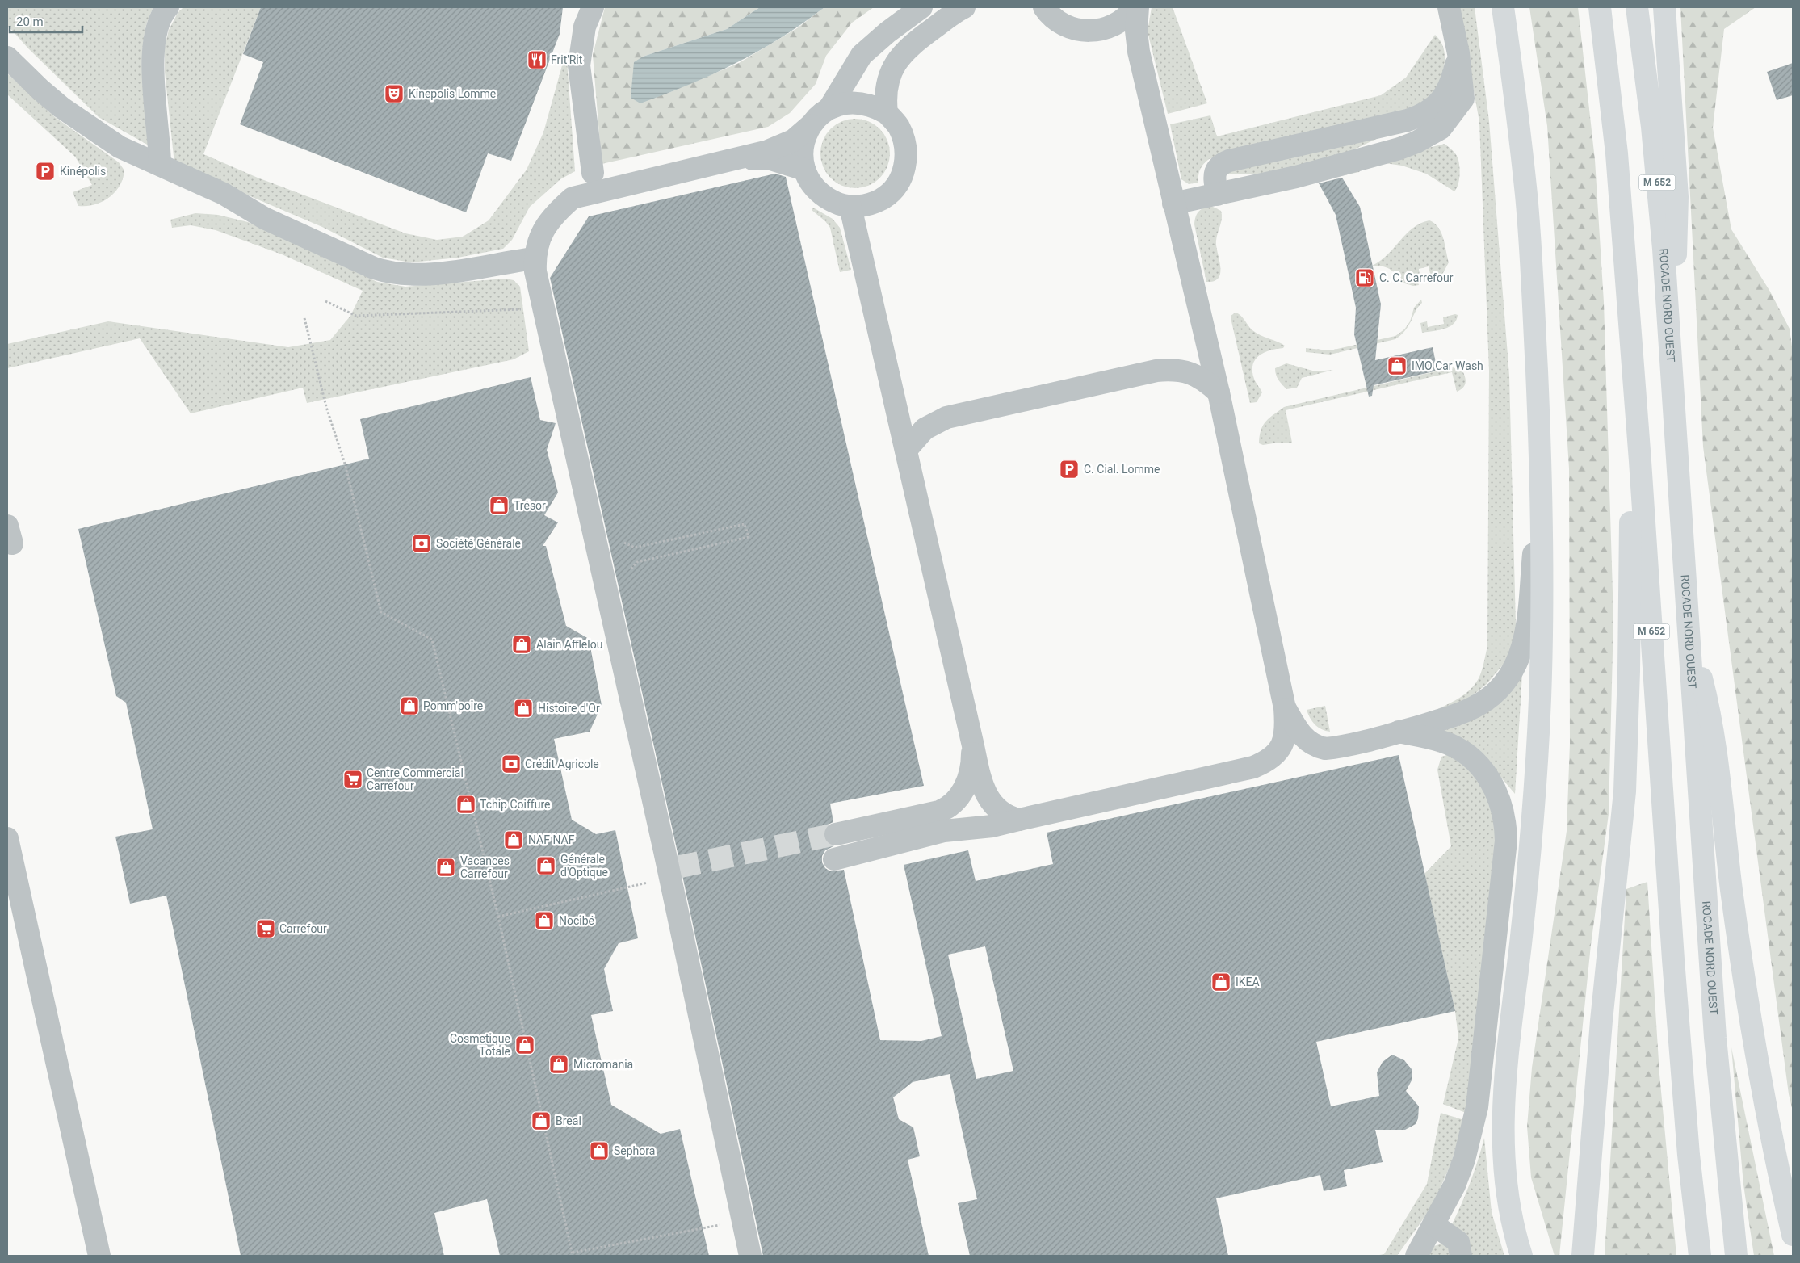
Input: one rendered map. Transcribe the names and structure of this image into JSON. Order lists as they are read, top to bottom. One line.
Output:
{"streets":{"highway":["M 652","ROCADE NORD OUEST"]},"places":{"restaurant":["Frit'Rit"],"theatre":["Kinepolis Lomme"],"parking":["Kinépolis","C. Cial. Lomme"],"fuel station":["C. C. Carrefour"],"shop":["IMO Car Wash","Trésor","Alain Afflelou","Pomm'poire","Histoire d'Or","Tchip Coiffure","NAF NAF","Générale d'Optique","Vacances Carrefour","Nocibé","IKEA","Cosmetique Totale","Micromania","Breal","Sephora"],"bank":["Société Générale","Crédit Agricole"],"supermarket":["Centre Commercial Carrefour","Carrefour"]},"scale_bar":"20 m"}
